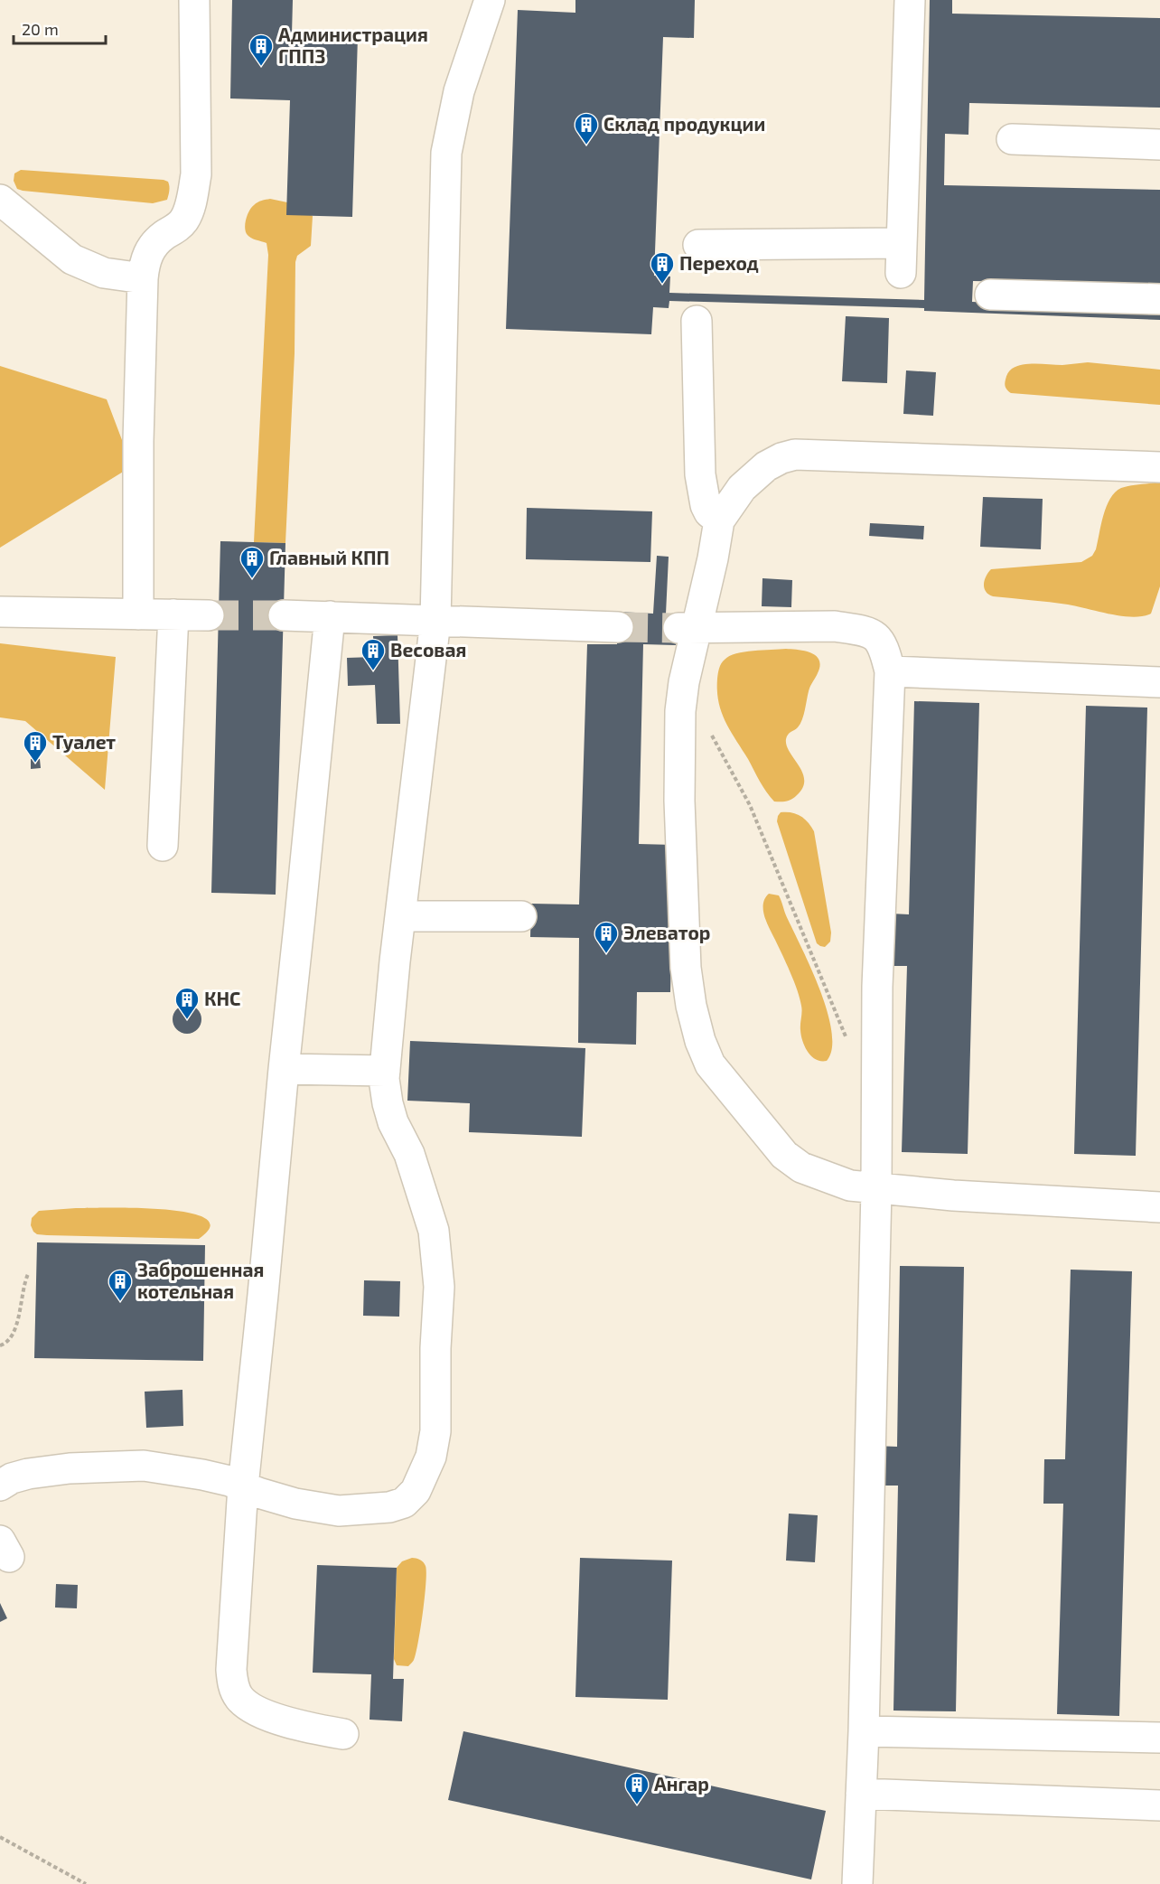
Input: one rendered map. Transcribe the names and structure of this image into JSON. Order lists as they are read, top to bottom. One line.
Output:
{"places":{"building":["Администрация ГППЗ","Склад продукции","Переход","Главный КПП","Весовая","Туалет","Элеватор","КНС","Заброшенная котельная","Ангар"]},"scale_bar":"20 m"}
